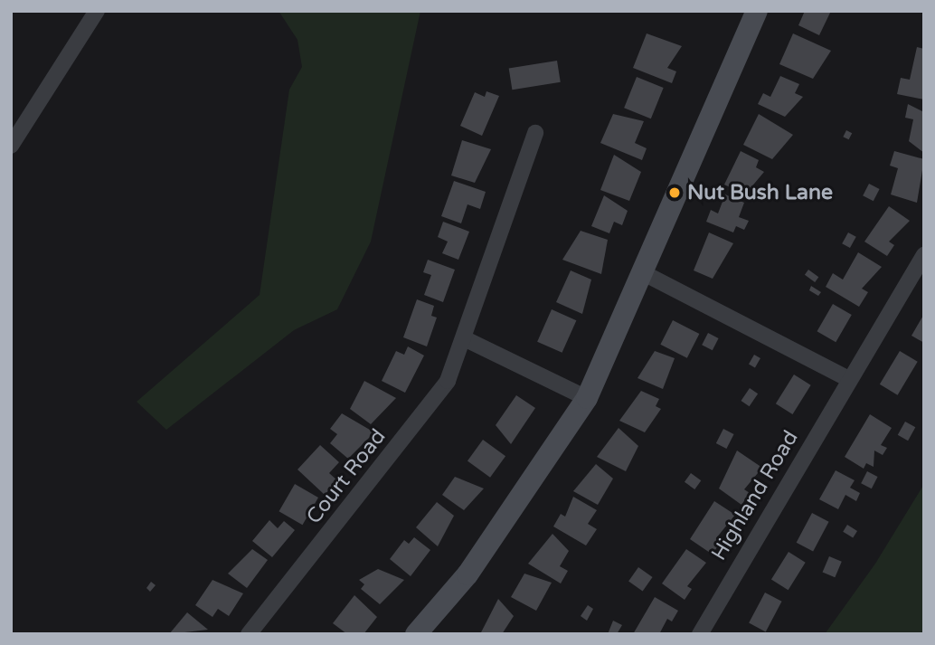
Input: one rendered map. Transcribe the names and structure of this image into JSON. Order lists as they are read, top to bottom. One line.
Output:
{"streets":{"street":["Court Road","Highland Road"]},"places":["Nut Bush Lane"]}
